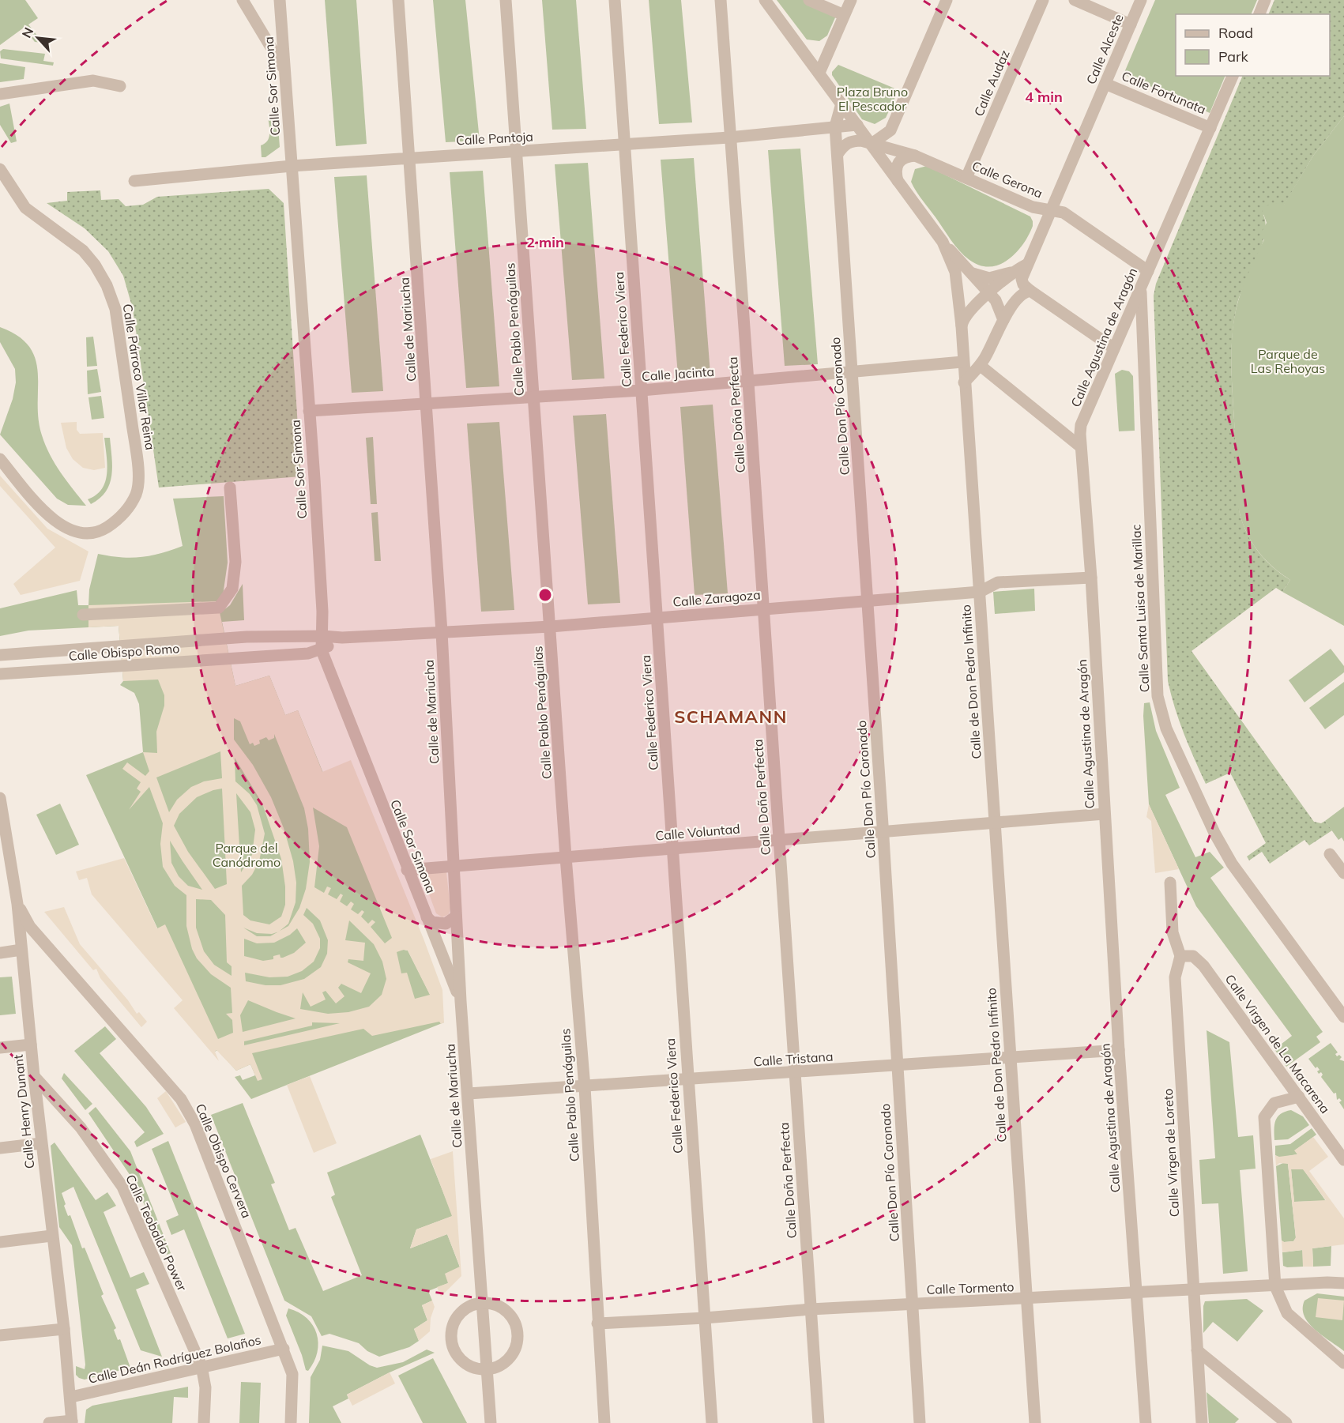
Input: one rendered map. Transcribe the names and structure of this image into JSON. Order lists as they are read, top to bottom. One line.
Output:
{"streets":{"street":["Calle Alceste","Calle Audaz","Calle Sor Simona","Calle Fortunata","Calle Pantoja","Calle Gerona","Calle de Mariucha","Calle Pablo Penáguilas","Calle Federico Viera","Calle Agustina de Aragón","Calle Jacinta","Calle Párroco Villar Reina","Calle Don Pío Coronado","Calle Doña Perfecta","Calle Zaragoza","Calle Santa Luisa de Marillac","Calle Obispo Romo","Calle de Don Pedro Infinito","Calle Voluntad","Calle Virgen de La Macarena","Calle Tristana","Calle Henry Dunant","Calle Virgen de Loreto","Calle Obispo Cervera","Calle Teobaldo Power","Calle Tormento","Calle Deán Rodríguez Bolaños"]},"crossings":[["Calle Alceste","Calle Fortunata"],["Calle Alceste","Calle Gerona"],["Calle Audaz","Calle Gerona"],["Calle Sor Simona","Calle Pantoja"],["Calle Sor Simona","Calle de Mariucha"],["Calle Sor Simona","Calle Jacinta"],["Calle Sor Simona","Calle Zaragoza"],["Calle Sor Simona","Calle Obispo Romo"],["Calle Sor Simona","Calle Voluntad"],["Calle Fortunata","Calle Agustina de Aragón"],["Calle Pantoja","Calle de Mariucha"],["Calle Pantoja","Calle Pablo Penáguilas"],["Calle Pantoja","Calle Federico Viera"],["Calle Pantoja","Calle Don Pío Coronado"],["Calle Pantoja","Calle Doña Perfecta"],["Calle Pantoja","Calle de Don Pedro Infinito"],["Calle Gerona","Calle Agustina de Aragón"],["Calle Gerona","Calle de Don Pedro Infinito"],["Calle de Mariucha","Calle Jacinta"],["Calle de Mariucha","Calle Zaragoza"],["Calle de Mariucha","Calle Voluntad"],["Calle de Mariucha","Calle Tristana"],["Calle Pablo Penáguilas","Calle Jacinta"],["Calle Pablo Penáguilas","Calle Zaragoza"],["Calle Pablo Penáguilas","Calle Voluntad"],["Calle Pablo Penáguilas","Calle Tristana"],["Calle Pablo Penáguilas","Calle Tormento"],["Calle Federico Viera","Calle Jacinta"],["Calle Federico Viera","Calle Zaragoza"],["Calle Federico Viera","Calle Voluntad"],["Calle Federico Viera","Calle Tristana"],["Calle Federico Viera","Calle Tormento"],["Calle Agustina de Aragón","Calle Zaragoza"],["Calle Agustina de Aragón","Calle Santa Luisa de Marillac"],["Calle Agustina de Aragón","Calle Voluntad"],["Calle Agustina de Aragón","Calle Tristana"],["Calle Agustina de Aragón","Calle Tormento"],["Calle Jacinta","Calle Don Pío Coronado"],["Calle Jacinta","Calle Doña Perfecta"],["Calle Jacinta","Calle de Don Pedro Infinito"],["Calle Don Pío Coronado","Calle Zaragoza"],["Calle Don Pío Coronado","Calle Voluntad"],["Calle Don Pío Coronado","Calle Tristana"],["Calle Don Pío Coronado","Calle Tormento"],["Calle Doña Perfecta","Calle Zaragoza"],["Calle Doña Perfecta","Calle Voluntad"],["Calle Doña Perfecta","Calle Tristana"],["Calle Doña Perfecta","Calle Tormento"],["Calle Zaragoza","Calle Obispo Romo"],["Calle Zaragoza","Calle de Don Pedro Infinito"],["Calle de Don Pedro Infinito","Calle Voluntad"],["Calle de Don Pedro Infinito","Calle Tristana"],["Calle de Don Pedro Infinito","Calle Tormento"],["Calle Virgen de La Macarena","Calle Virgen de Loreto"],["Calle Henry Dunant","Calle Obispo Cervera"],["Calle Henry Dunant","Calle Teobaldo Power"],["Calle Henry Dunant","Calle Deán Rodríguez Bolaños"],["Calle Virgen de Loreto","Calle Tormento"],["Calle Obispo Cervera","Calle Deán Rodríguez Bolaños"],["Calle Teobaldo Power","Calle Deán Rodríguez Bolaños"]],"districts":["SCHAMANN"],"parks":["Plaza Bruno El Pescador","Parque de Las Rehoyas","Parque del Canódromo"],"legend":["Road","Park"],"north":"top left","rings":["4 min","2 min"]}
